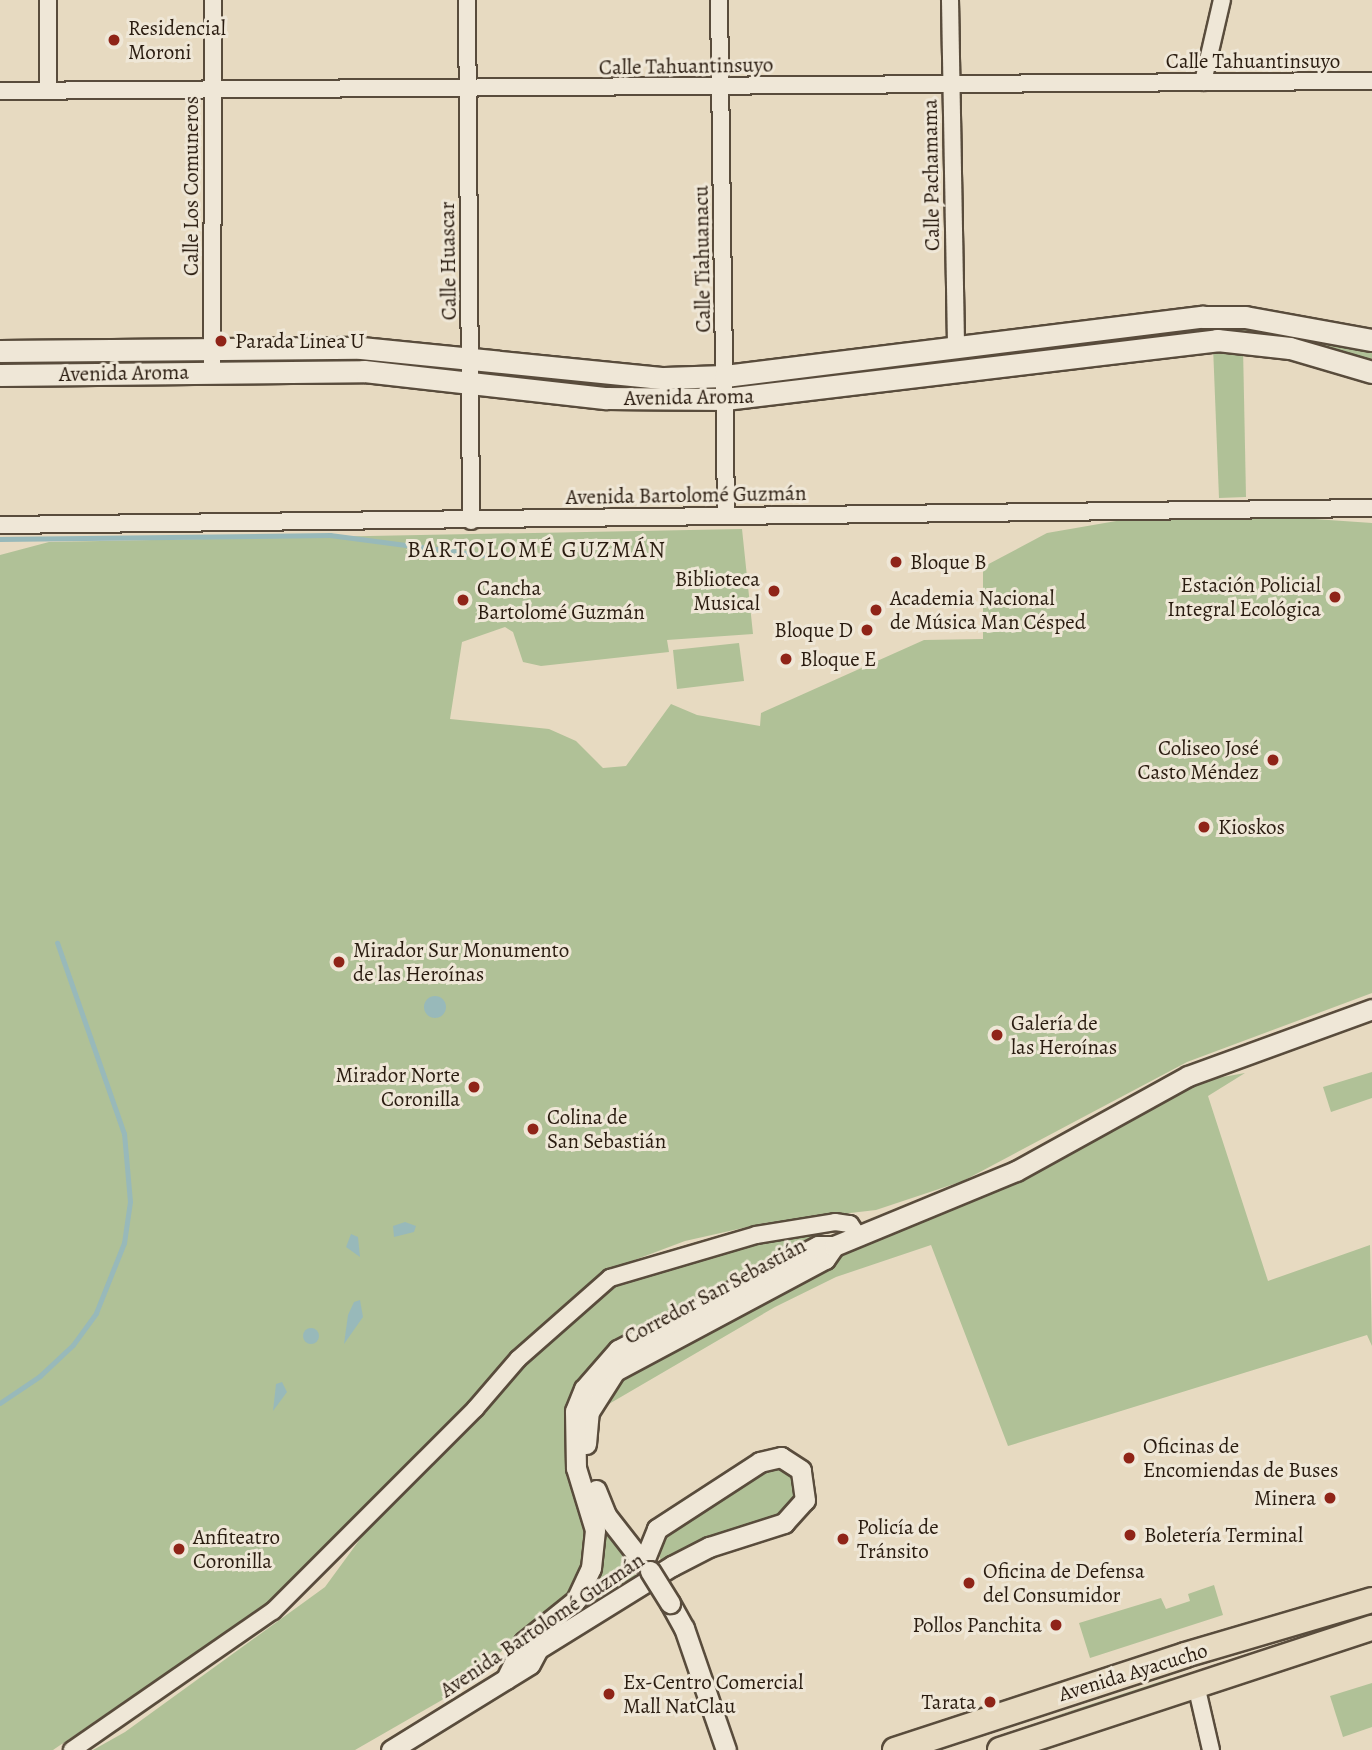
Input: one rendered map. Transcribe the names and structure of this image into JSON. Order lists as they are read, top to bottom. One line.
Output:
{"streets":{"main road":["Avenida Aroma","Avenida Ayacucho"],"street":["Calle Tahuantinsuyo","Calle Pachamama","Calle Los Comuneros","Calle Tiahuanacu","Calle Huascar","Avenida Bartolomé Guzmán","Corredor San Sebastián"]},"crossings":[["Calle Tahuantinsuyo","Calle Pachamama"],["Calle Tahuantinsuyo","Calle Los Comuneros"],["Calle Tahuantinsuyo","Calle Tiahuanacu"],["Calle Tahuantinsuyo","Calle Huascar"],["Calle Pachamama","Avenida Aroma"],["Calle Los Comuneros","Avenida Aroma"],["Calle Tiahuanacu","Avenida Aroma"],["Calle Tiahuanacu","Avenida Bartolomé Guzmán"],["Calle Huascar","Avenida Aroma"],["Calle Huascar","Avenida Bartolomé Guzmán"],["Avenida Bartolomé Guzmán","Corredor San Sebastián"]],"districts":["BARTOLOMÉ GUZMÁN"],"places":["Residencial Moroni","Parada Linea U","Bloque B","Biblioteca Musical","Estación Policial Integral Ecológica","Cancha Bartolomé Guzmán","Academia Nacional de Música Man Césped","Bloque D","Bloque E","Coliseo José Casto Méndez","Kioskos","Mirador Sur Monumento de las Heroínas","Galería de las Heroínas","Mirador Norte Coronilla","Colina de San Sebastián","Oficinas de Encomiendas de Buses","Minera","Boletería Terminal","Policía de Tránsito","Anfiteatro Coronilla","Oficina de Defensa del Consumidor","Pollos Panchita","Ex-Centro Comercial Mall NatClau","Tarata"]}
